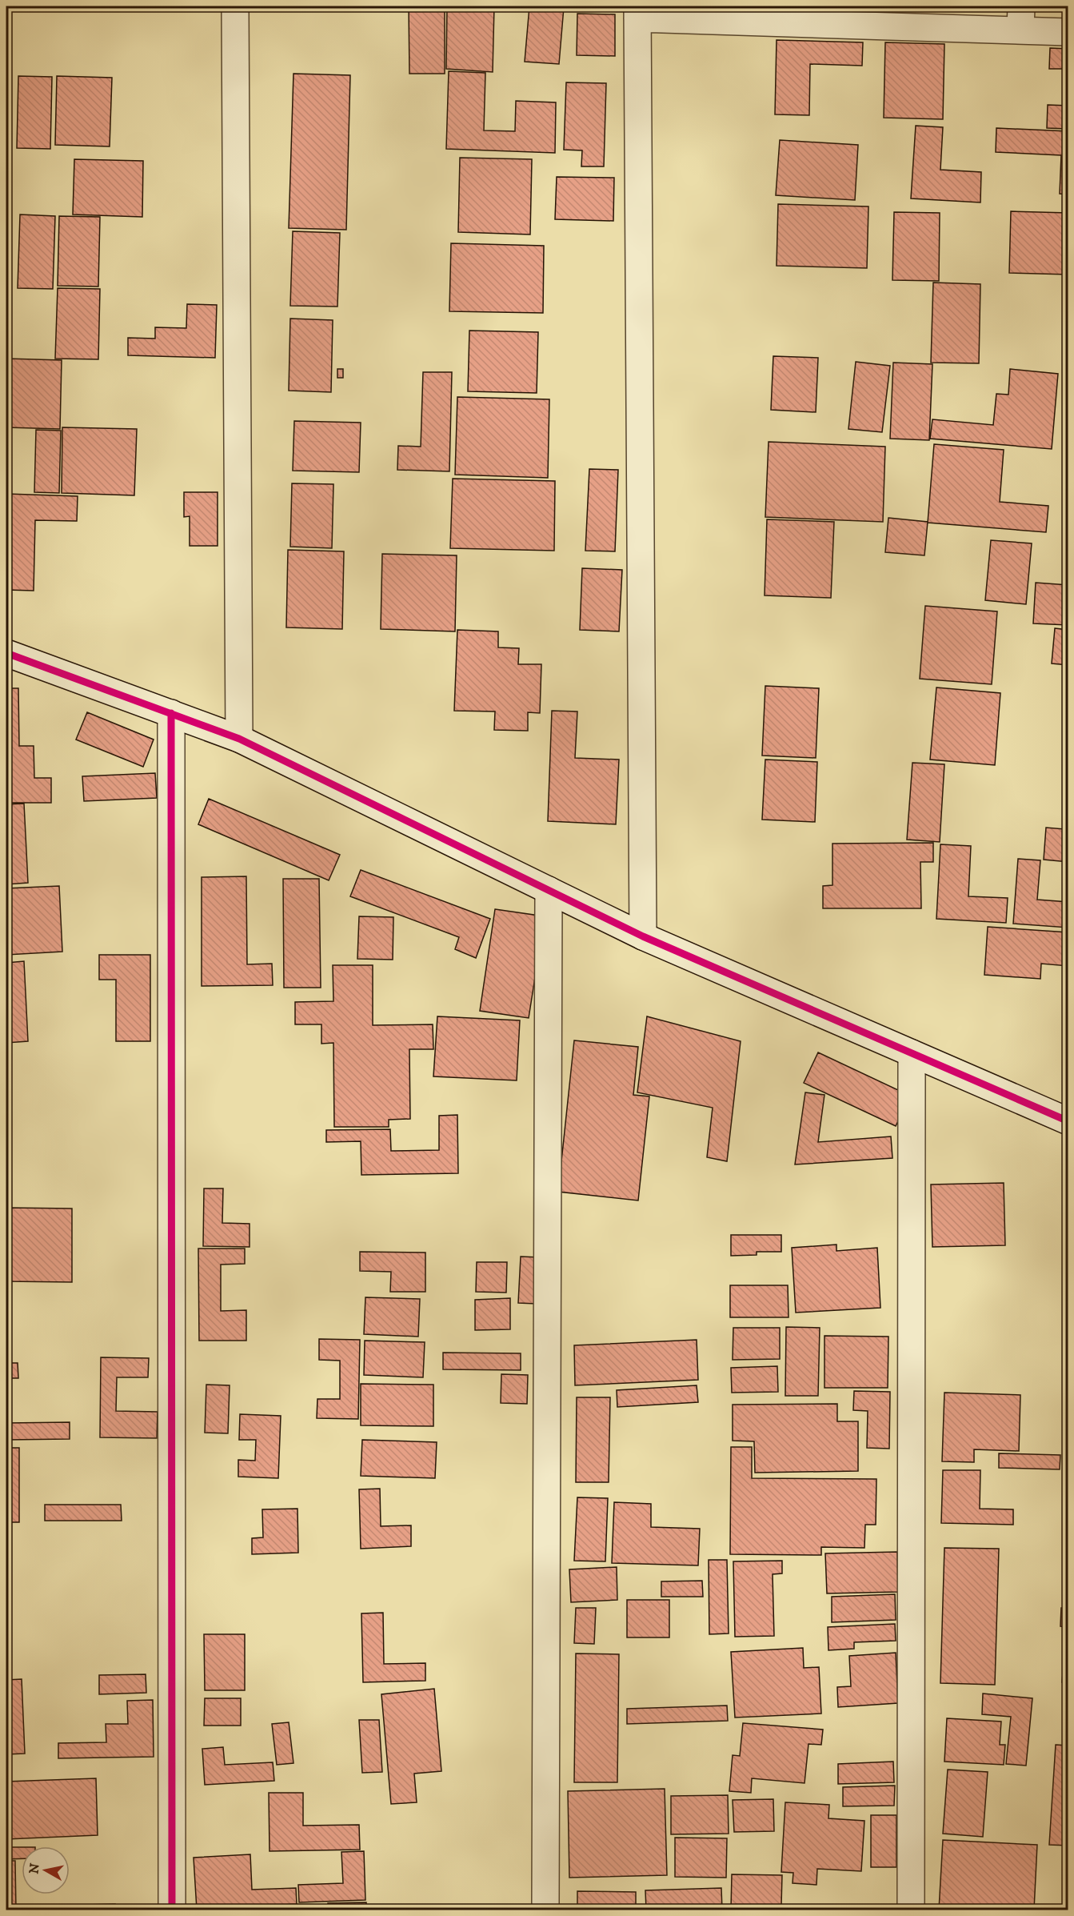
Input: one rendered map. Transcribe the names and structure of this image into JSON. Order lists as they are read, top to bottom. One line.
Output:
{"north":"left"}
